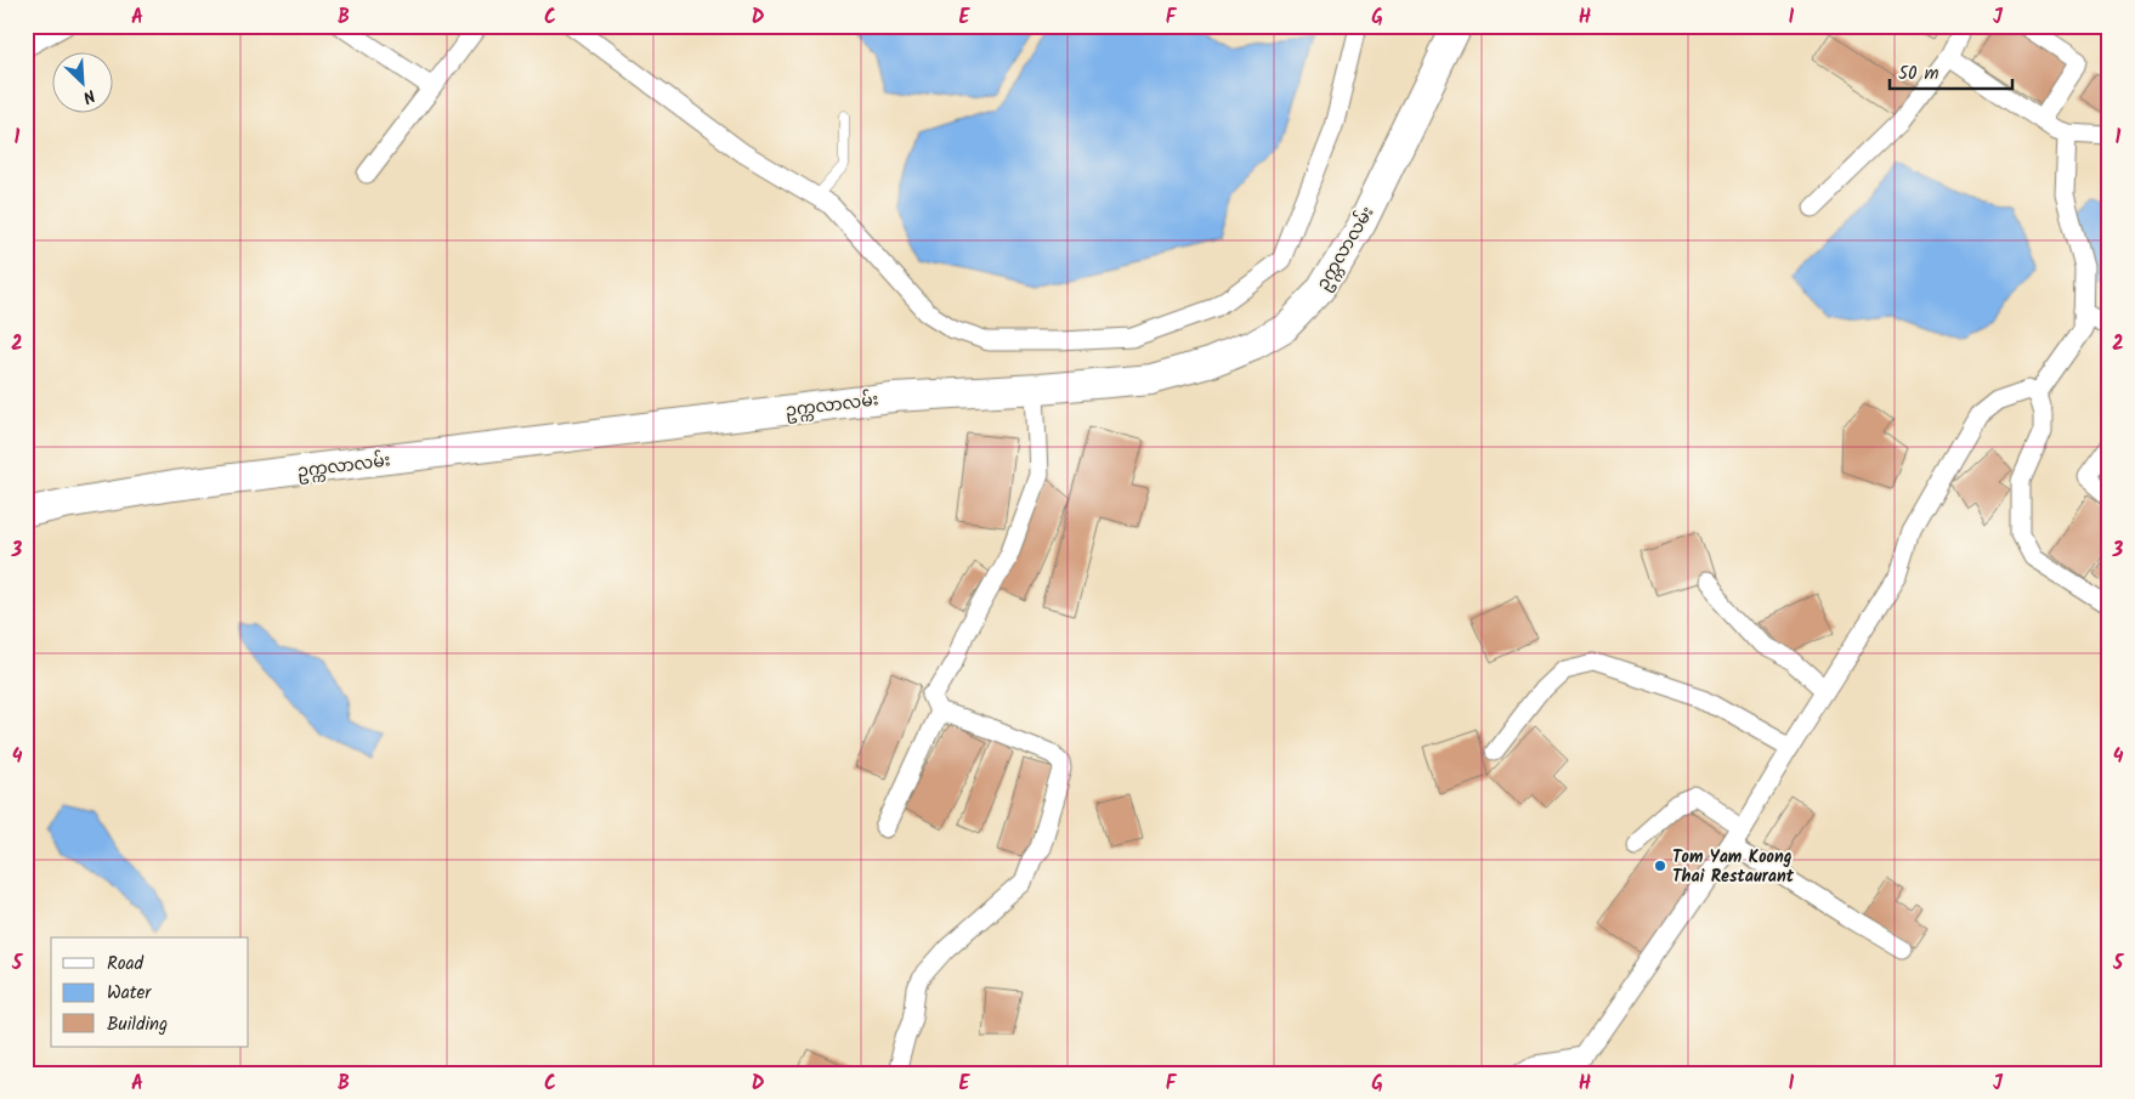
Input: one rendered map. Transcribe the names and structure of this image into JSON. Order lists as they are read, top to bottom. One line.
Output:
{"streets":{"main road":["ဥက္ကလာလမ်း"]},"places":["Tom Yam Koong Thai Restaurant"],"legend":["Road","Water","Building"],"scale_bar":"50 m","north":"bottom right","grid":{"columns":["A","B","C","D","E","F","G","H","I","J"],"rows":["1","2","3","4","5"]}}
